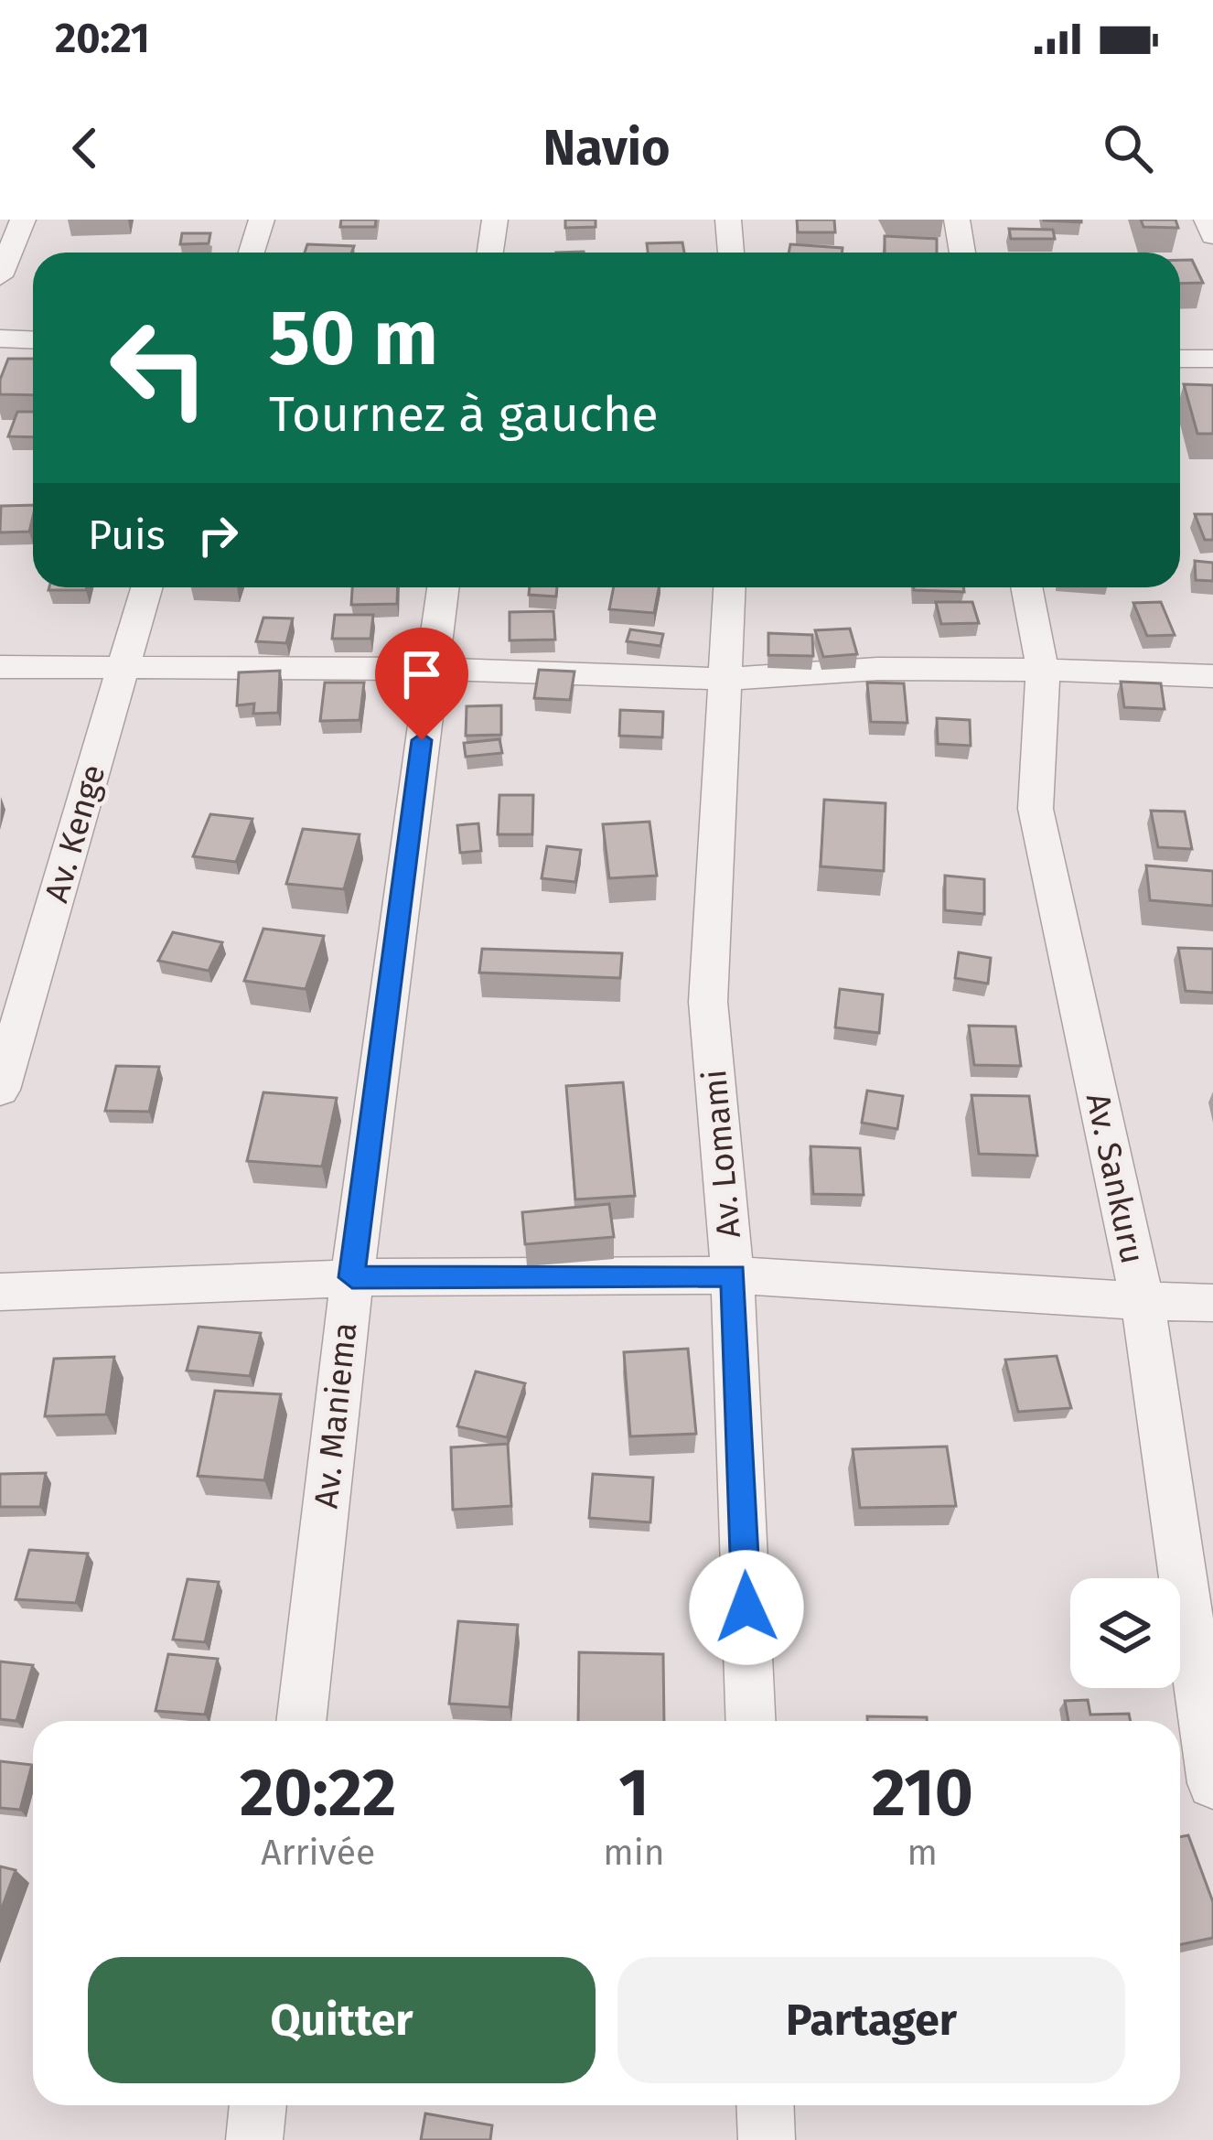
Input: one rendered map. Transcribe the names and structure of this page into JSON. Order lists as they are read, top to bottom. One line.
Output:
{"streets":{"street":["Av. Kenge","Av. Lomami","Av. Sankuru","Av. Maniema"]},"page":{"status":"20:21","header":"Navio","turn":["50 m","Tournez à gauche"],"then":"Puis","eta":["20:22","Arrivée","1","min","210","m"],"buttons":["Quitter","Partager"]}}
